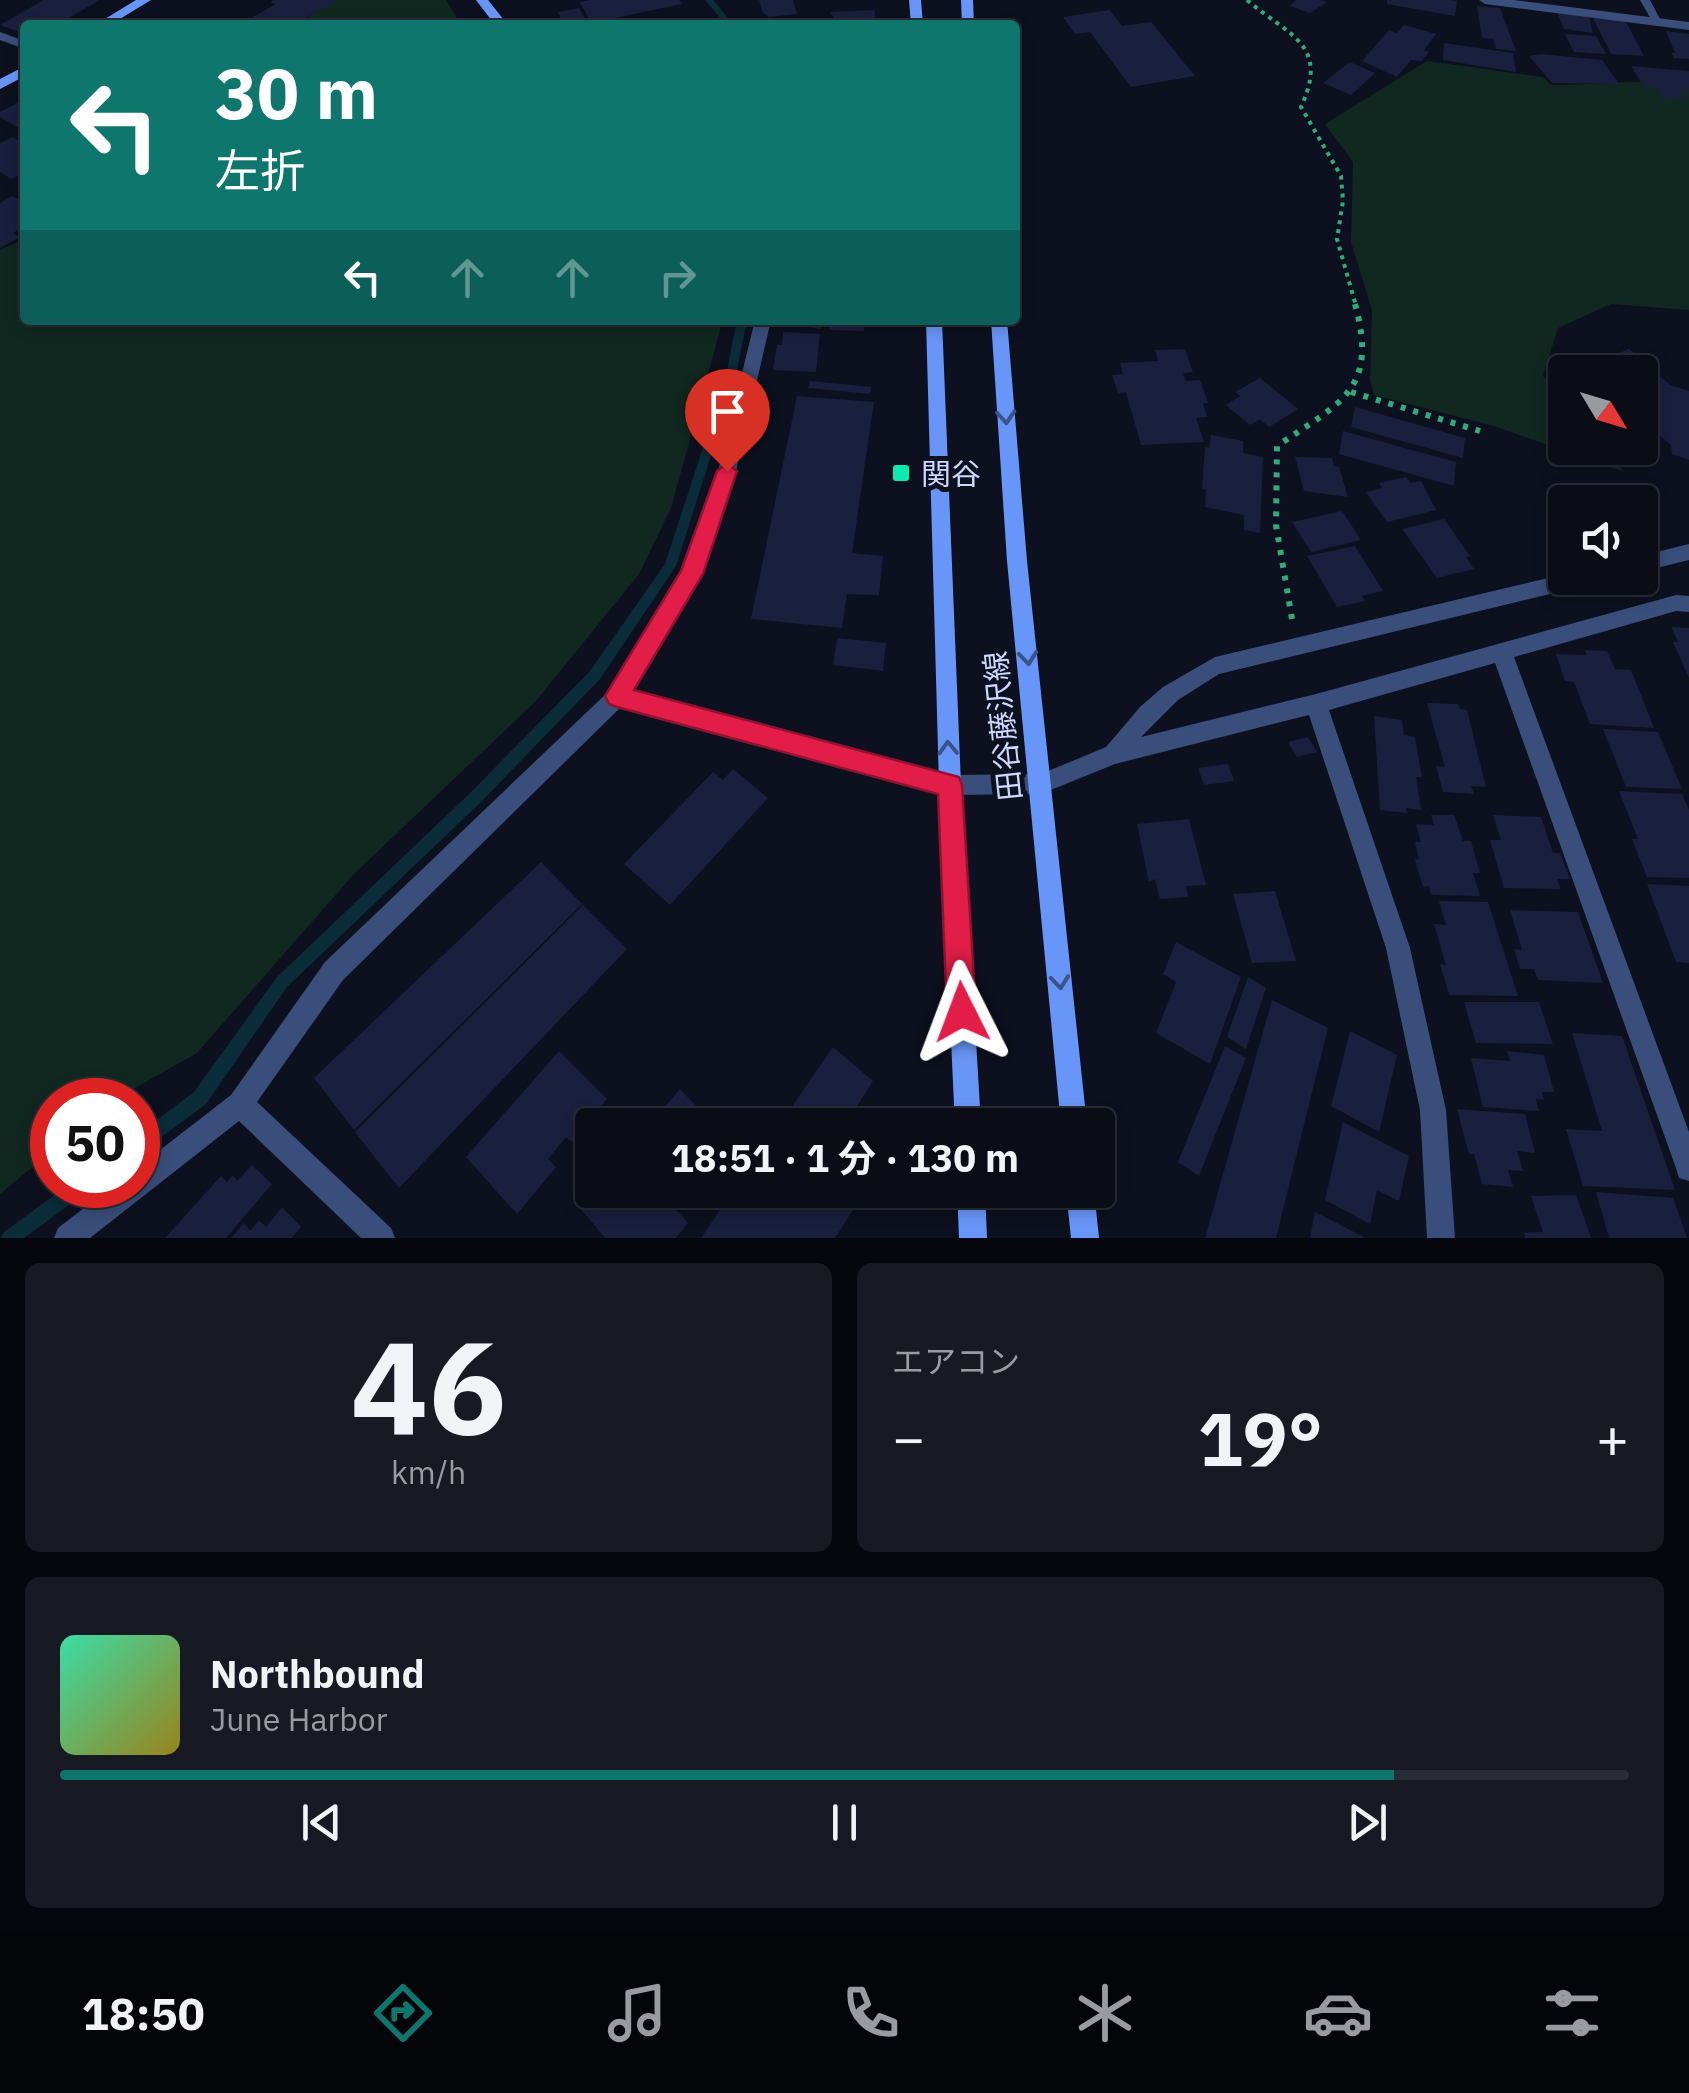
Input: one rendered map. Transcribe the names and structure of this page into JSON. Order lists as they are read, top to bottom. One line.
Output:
{"streets":{"main road":["田谷藤沢線"]},"places":{"transit":["関谷"]},"north":"bottom right","page":{"turn":["30 m","左折"],"limit":"50","trip":"18:51 · 1 分 · 130 m","tile":[["46","km/h"],"エアコン"],"heat":["−","19°","+"],"song":["Northbound","June Harbor"],"tabs":"18:50"}}
